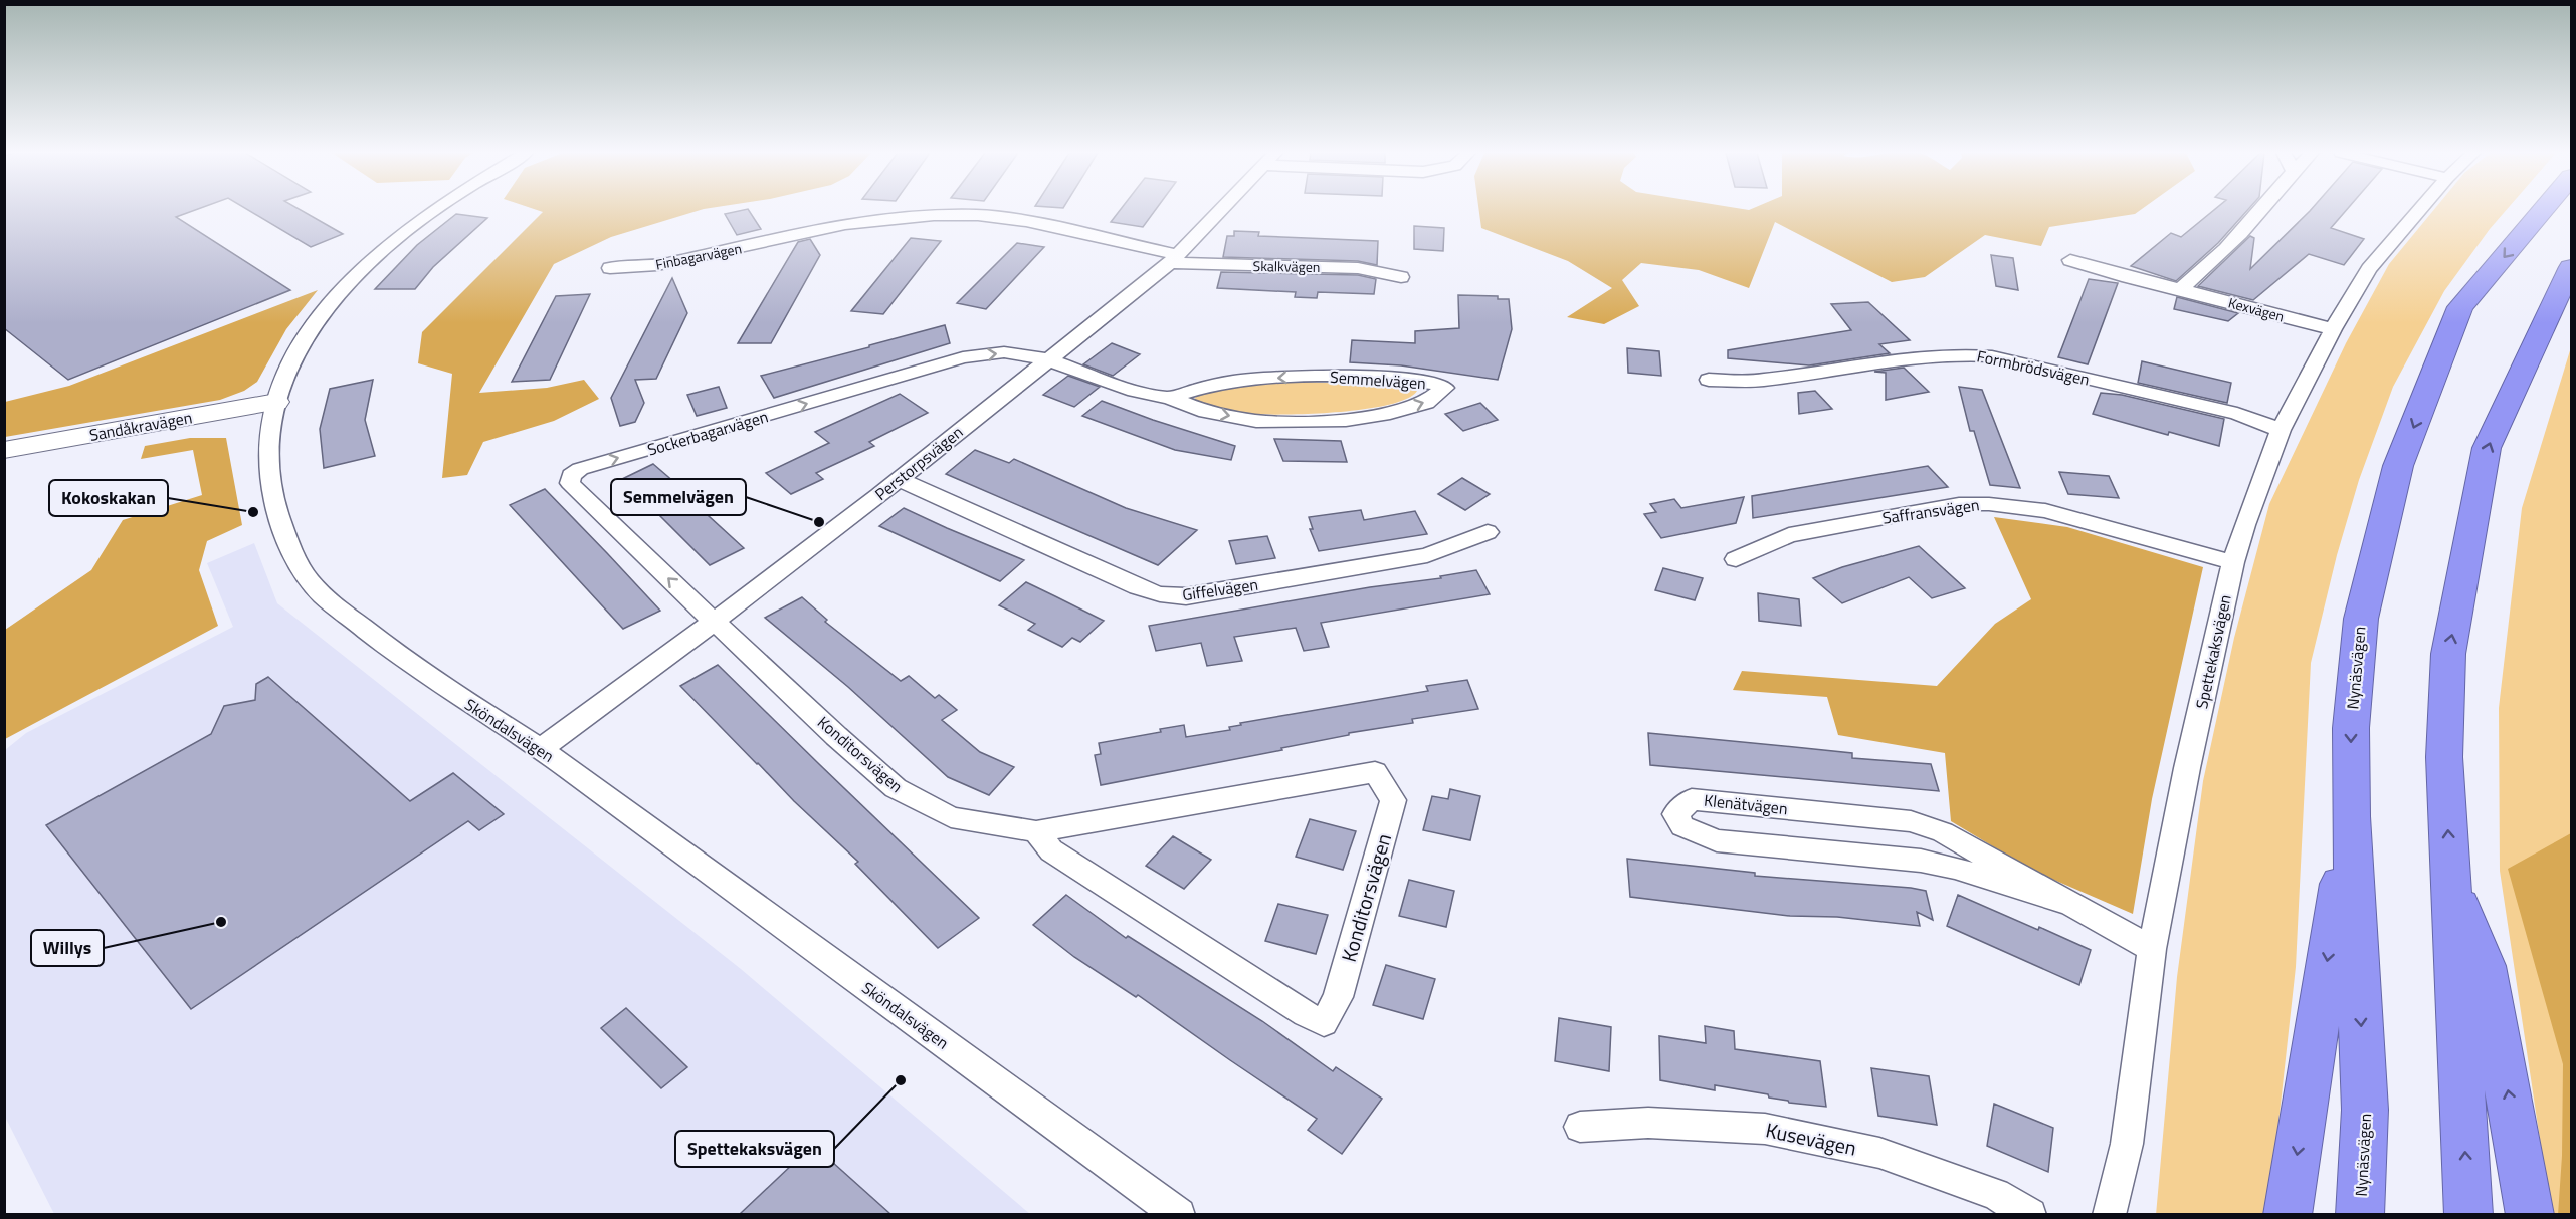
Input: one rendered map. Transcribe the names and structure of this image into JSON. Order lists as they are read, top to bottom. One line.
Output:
{"streets":{"highway":["Nynäsvägen"],"street":["Finbagarvägen","Skalkvägen","Kexvägen","Formbrödsvägen","Semmelvägen","Sandåkravägen","Sockerbagarvägen","Perstorpsvägen","Saffransvägen","Giffelvägen","Spettekaksvägen","Sköndalsvägen","Konditorsvägen","Klenätvägen","Kusevägen"]},"crossings":[["Finbagarvägen","Skalkvägen"],["Finbagarvägen","Perstorpsvägen"],["Skalkvägen","Perstorpsvägen"],["Kexvägen","Spettekaksvägen"],["Formbrödsvägen","Spettekaksvägen"],["Semmelvägen","Sockerbagarvägen"],["Semmelvägen","Perstorpsvägen"],["Sandåkravägen","Sköndalsvägen"],["Sockerbagarvägen","Perstorpsvägen"],["Sockerbagarvägen","Konditorsvägen"],["Perstorpsvägen","Giffelvägen"],["Perstorpsvägen","Sköndalsvägen"],["Perstorpsvägen","Konditorsvägen"],["Saffransvägen","Spettekaksvägen"],["Spettekaksvägen","Klenätvägen"]],"places":["Kokoskakan","Semmelvägen","Willys","Spettekaksvägen"]}
